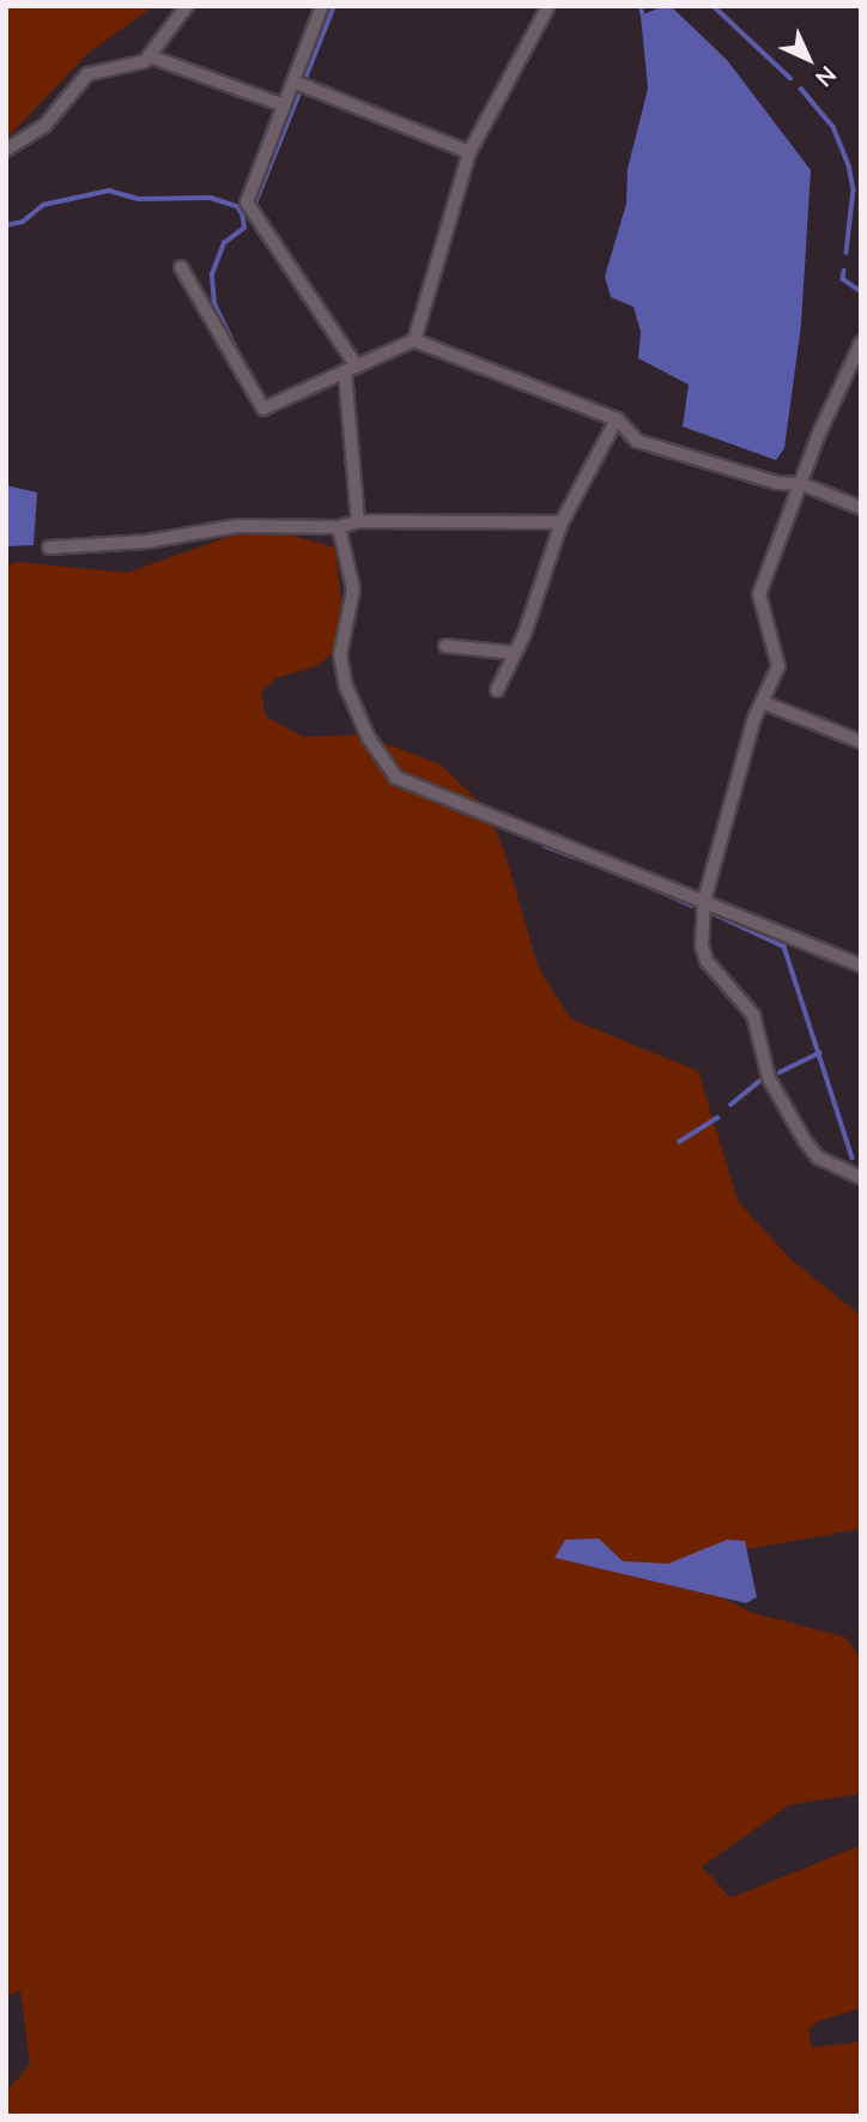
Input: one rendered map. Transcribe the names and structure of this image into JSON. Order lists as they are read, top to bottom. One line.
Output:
{"north":"bottom right"}
